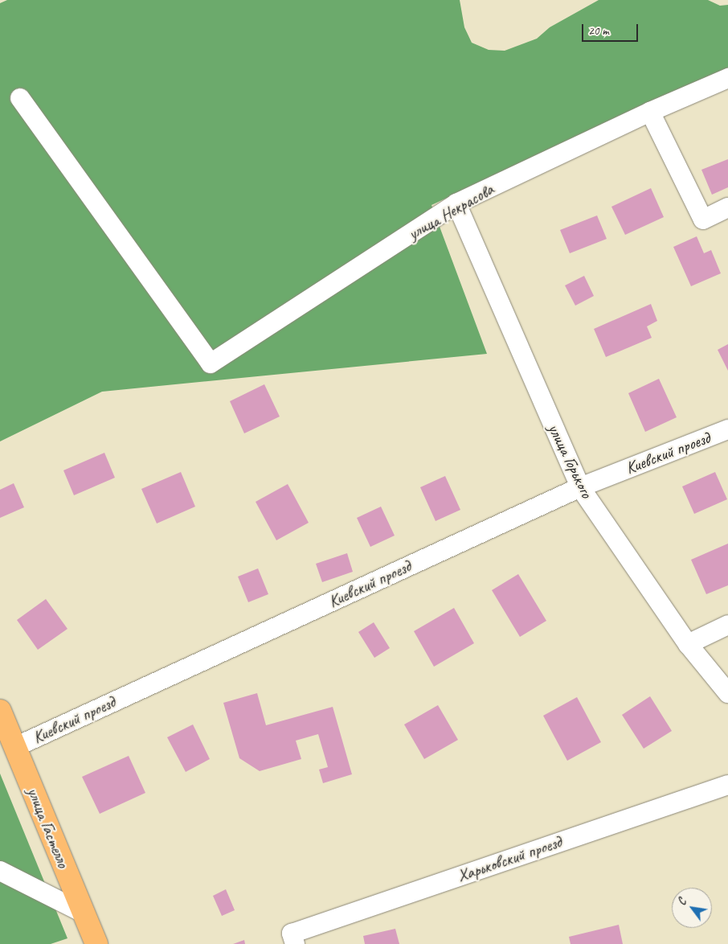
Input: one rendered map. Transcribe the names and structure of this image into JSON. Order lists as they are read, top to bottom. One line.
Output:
{"streets":{"main road":["улица Гастелло"],"street":["улица Некрасова","Киевский проезд","улица Горького","Харьковский проезд"]},"crossings":[["улица Некрасова","улица Горького"],["Киевский проезд","улица Горького"],["Киевский проезд","улица Гастелло"]],"scale_bar":"20 m","north":"top left"}
